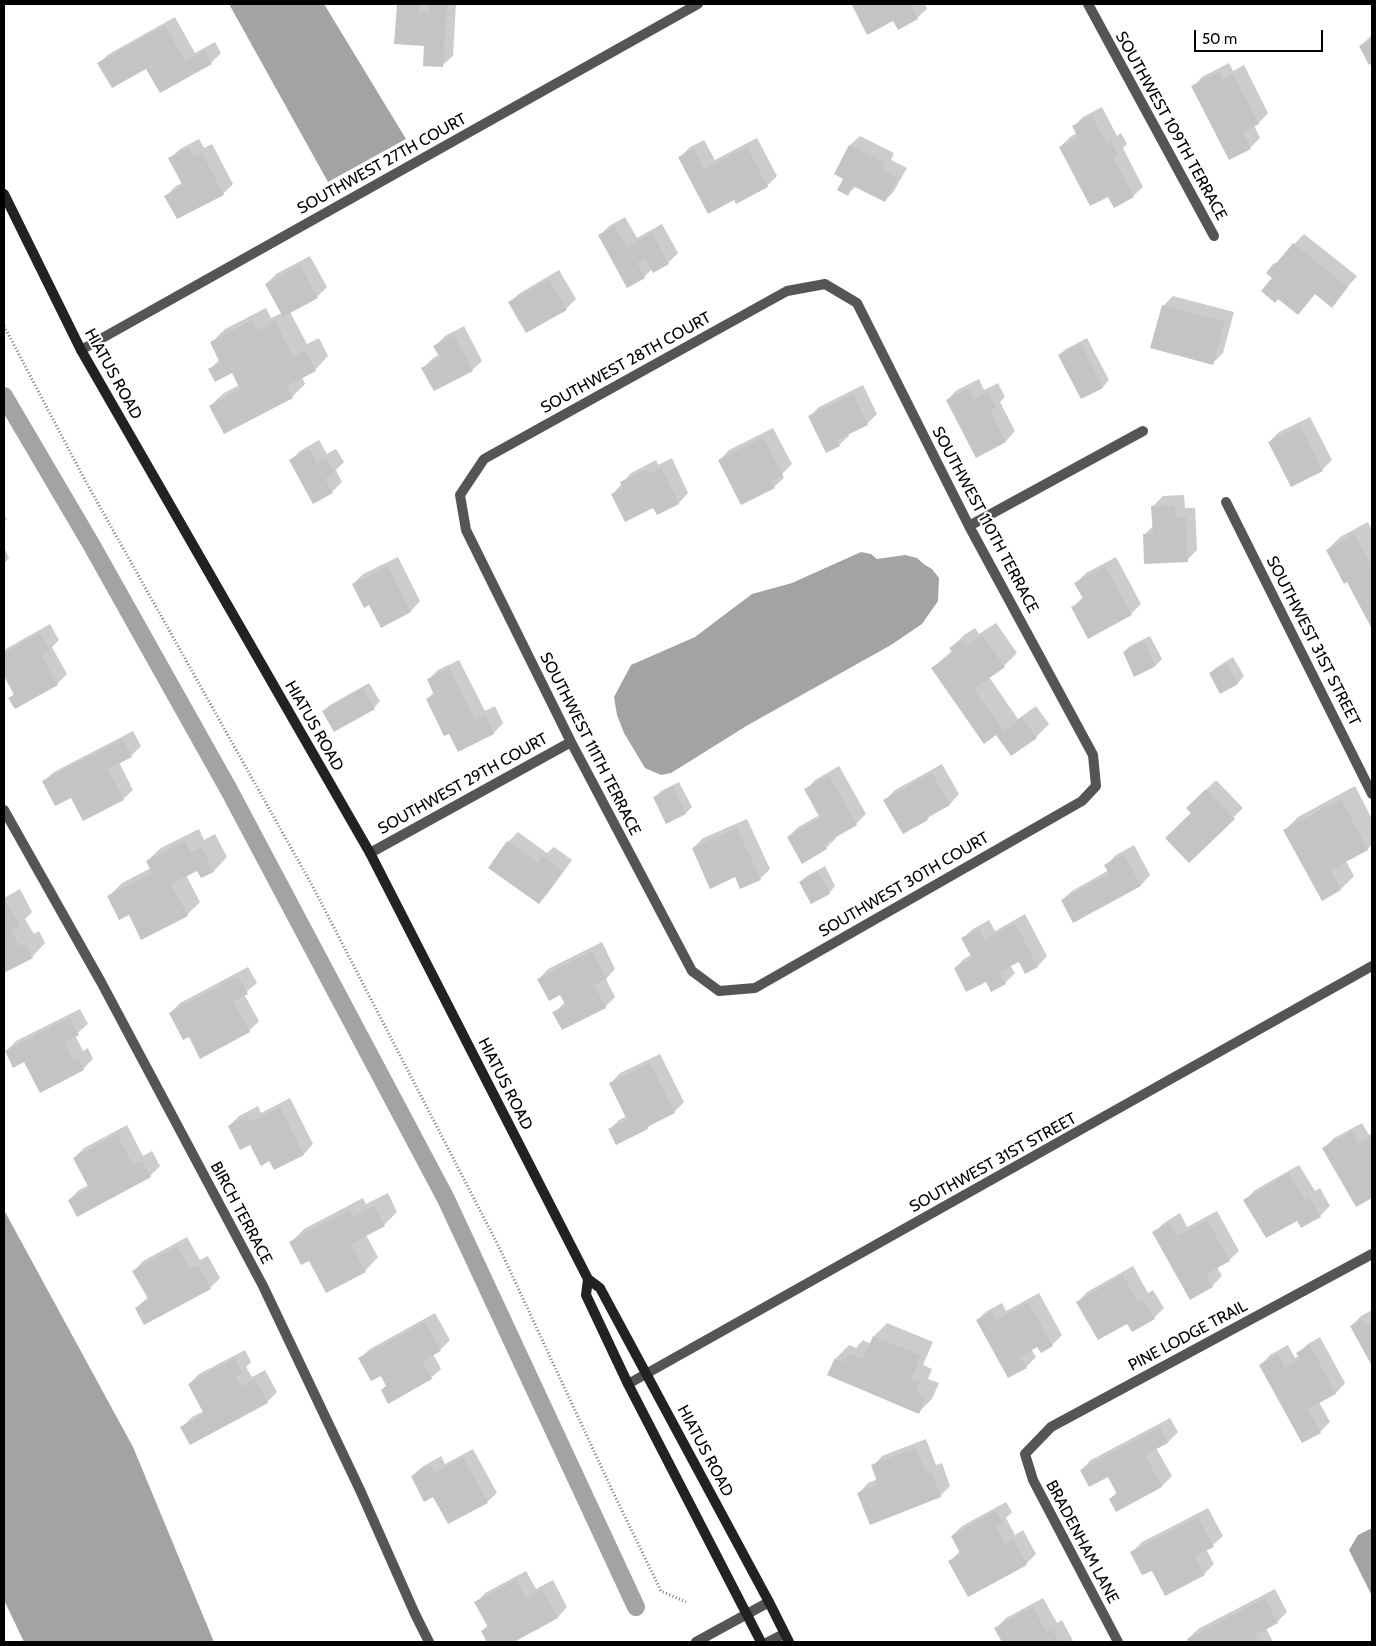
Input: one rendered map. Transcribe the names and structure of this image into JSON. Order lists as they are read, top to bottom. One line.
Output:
{"streets":{"street":["SOUTHWEST 109TH TERRACE","SOUTHWEST 27TH COURT","SOUTHWEST 28TH COURT","HIATUS ROAD","SOUTHWEST 110TH TERRACE","SOUTHWEST 31ST STREET","SOUTHWEST 111TH TERRACE","SOUTHWEST 29TH COURT","SOUTHWEST 30TH COURT","BIRCH TERRACE","PINE LODGE TRAIL","BRADENHAM LANE"]},"crossings":[["SOUTHWEST 27TH COURT","HIATUS ROAD"],["SOUTHWEST 28TH COURT","SOUTHWEST 110TH TERRACE"],["SOUTHWEST 28TH COURT","SOUTHWEST 111TH TERRACE"],["HIATUS ROAD","SOUTHWEST 31ST STREET"],["HIATUS ROAD","SOUTHWEST 29TH COURT"],["SOUTHWEST 110TH TERRACE","SOUTHWEST 30TH COURT"],["SOUTHWEST 111TH TERRACE","SOUTHWEST 29TH COURT"],["SOUTHWEST 111TH TERRACE","SOUTHWEST 30TH COURT"],["PINE LODGE TRAIL","BRADENHAM LANE"]],"scale_bar":"50 m"}
